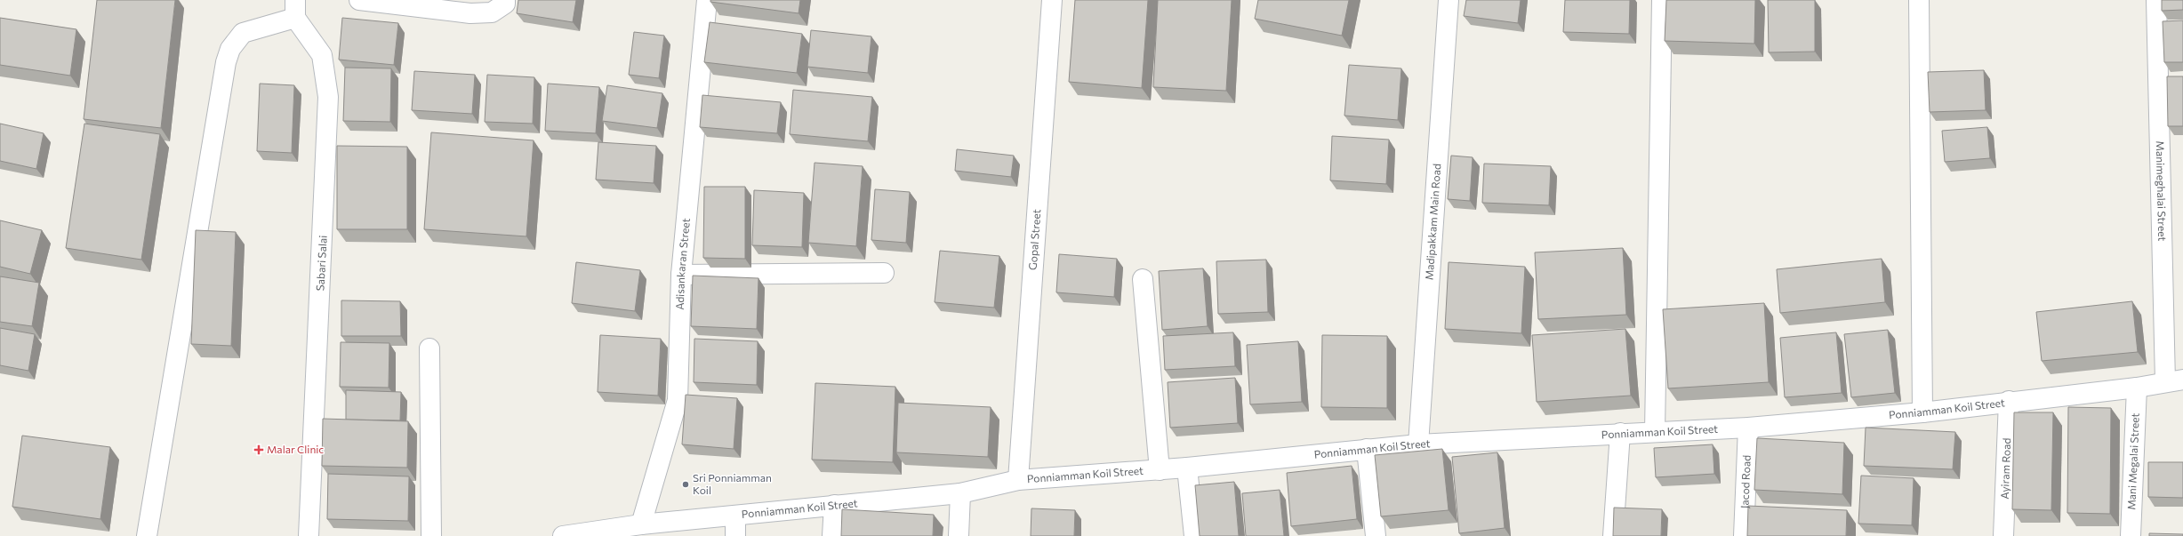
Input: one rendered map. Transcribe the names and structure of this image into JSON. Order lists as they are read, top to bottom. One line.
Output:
{"streets":{"street":["Manimeghalai Street","Madipakkam Main Road","Gopal Street","Sabari Salai","Adisankaran Street","Ponniamman Koil Street","Mani Megalai Street","Ayiram Road","Jacod Road"]},"crossings":[["Manimeghalai Street","Ponniamman Koil Street"],["Madipakkam Main Road","Ponniamman Koil Street"],["Gopal Street","Ponniamman Koil Street"],["Adisankaran Street","Ponniamman Koil Street"],["Ponniamman Koil Street","Mani Megalai Street"],["Ponniamman Koil Street","Ayiram Road"],["Ponniamman Koil Street","Jacod Road"]],"places":{"health":["Malar Clinic"],"other":["Sri Ponniamman Koil"]}}
